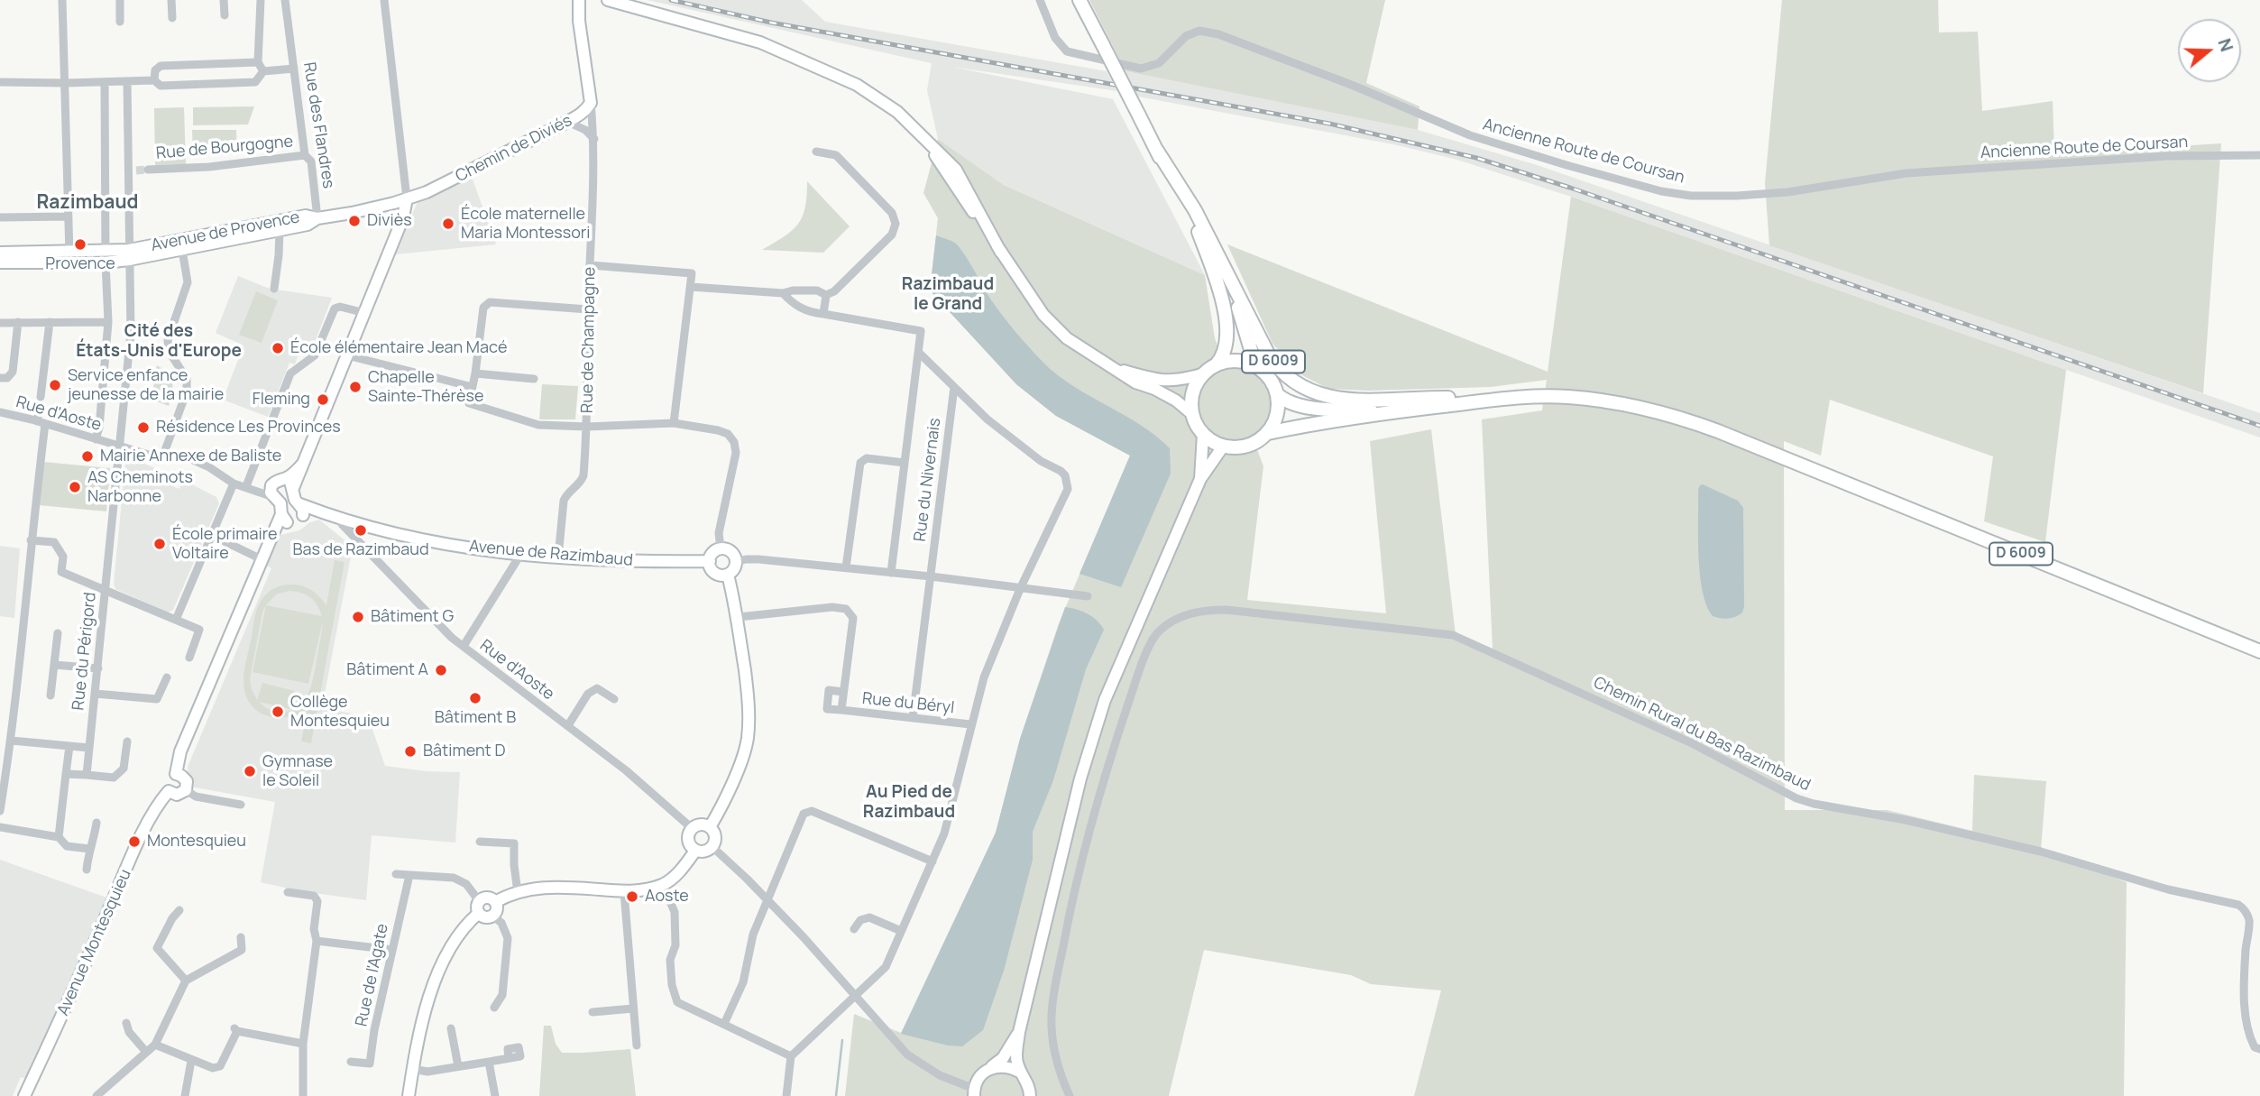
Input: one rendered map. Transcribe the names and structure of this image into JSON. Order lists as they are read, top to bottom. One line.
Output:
{"streets":{"main road":["D 6009"],"street":["Rue des Flandres","Rue de Bourgogne","Ancienne Route de Coursan","Chemin de Diviés","Avenue de Provence","Rue de Champagne","Rue d'Aoste","Rue du Nivernais","Avenue de Razimbaud","Rue du Périgord","Rue du Béryl","Chemin Rural du Bas Razimbaud","Avenue Montesquieu","Rue de l'Agate"]},"crossings":[["Rue des Flandres","Rue de Bourgogne"],["Rue des Flandres","Avenue de Provence"],["Chemin de Diviés","Rue de Champagne"],["Avenue de Provence","Rue du Périgord"],["Rue de Champagne","Avenue de Razimbaud"],["Rue d'Aoste","Avenue de Razimbaud"],["Rue d'Aoste","Rue du Périgord"],["Rue du Nivernais","Rue du Béryl"]],"districts":["Razimbaud","Razimbaud le Grand","Cité des États-Unis d'Europe","Au Pied de Razimbaud"],"places":["Diviès","École maternelle Maria Montessori","Provence","École élémentaire Jean Macé","Service enfance jeunesse de la mairie","Chapelle Sainte-Thérèse","Fleming","Résidence Les Provinces","Mairie Annexe de Baliste","AS Cheminots Narbonne","Bas de Razimbaud","École primaire Voltaire","Bâtiment G","Bâtiment A","Bâtiment B","Collège Montesquieu","Bâtiment D","Gymnase le Soleil","Montesquieu","Aoste"],"north":"right"}
